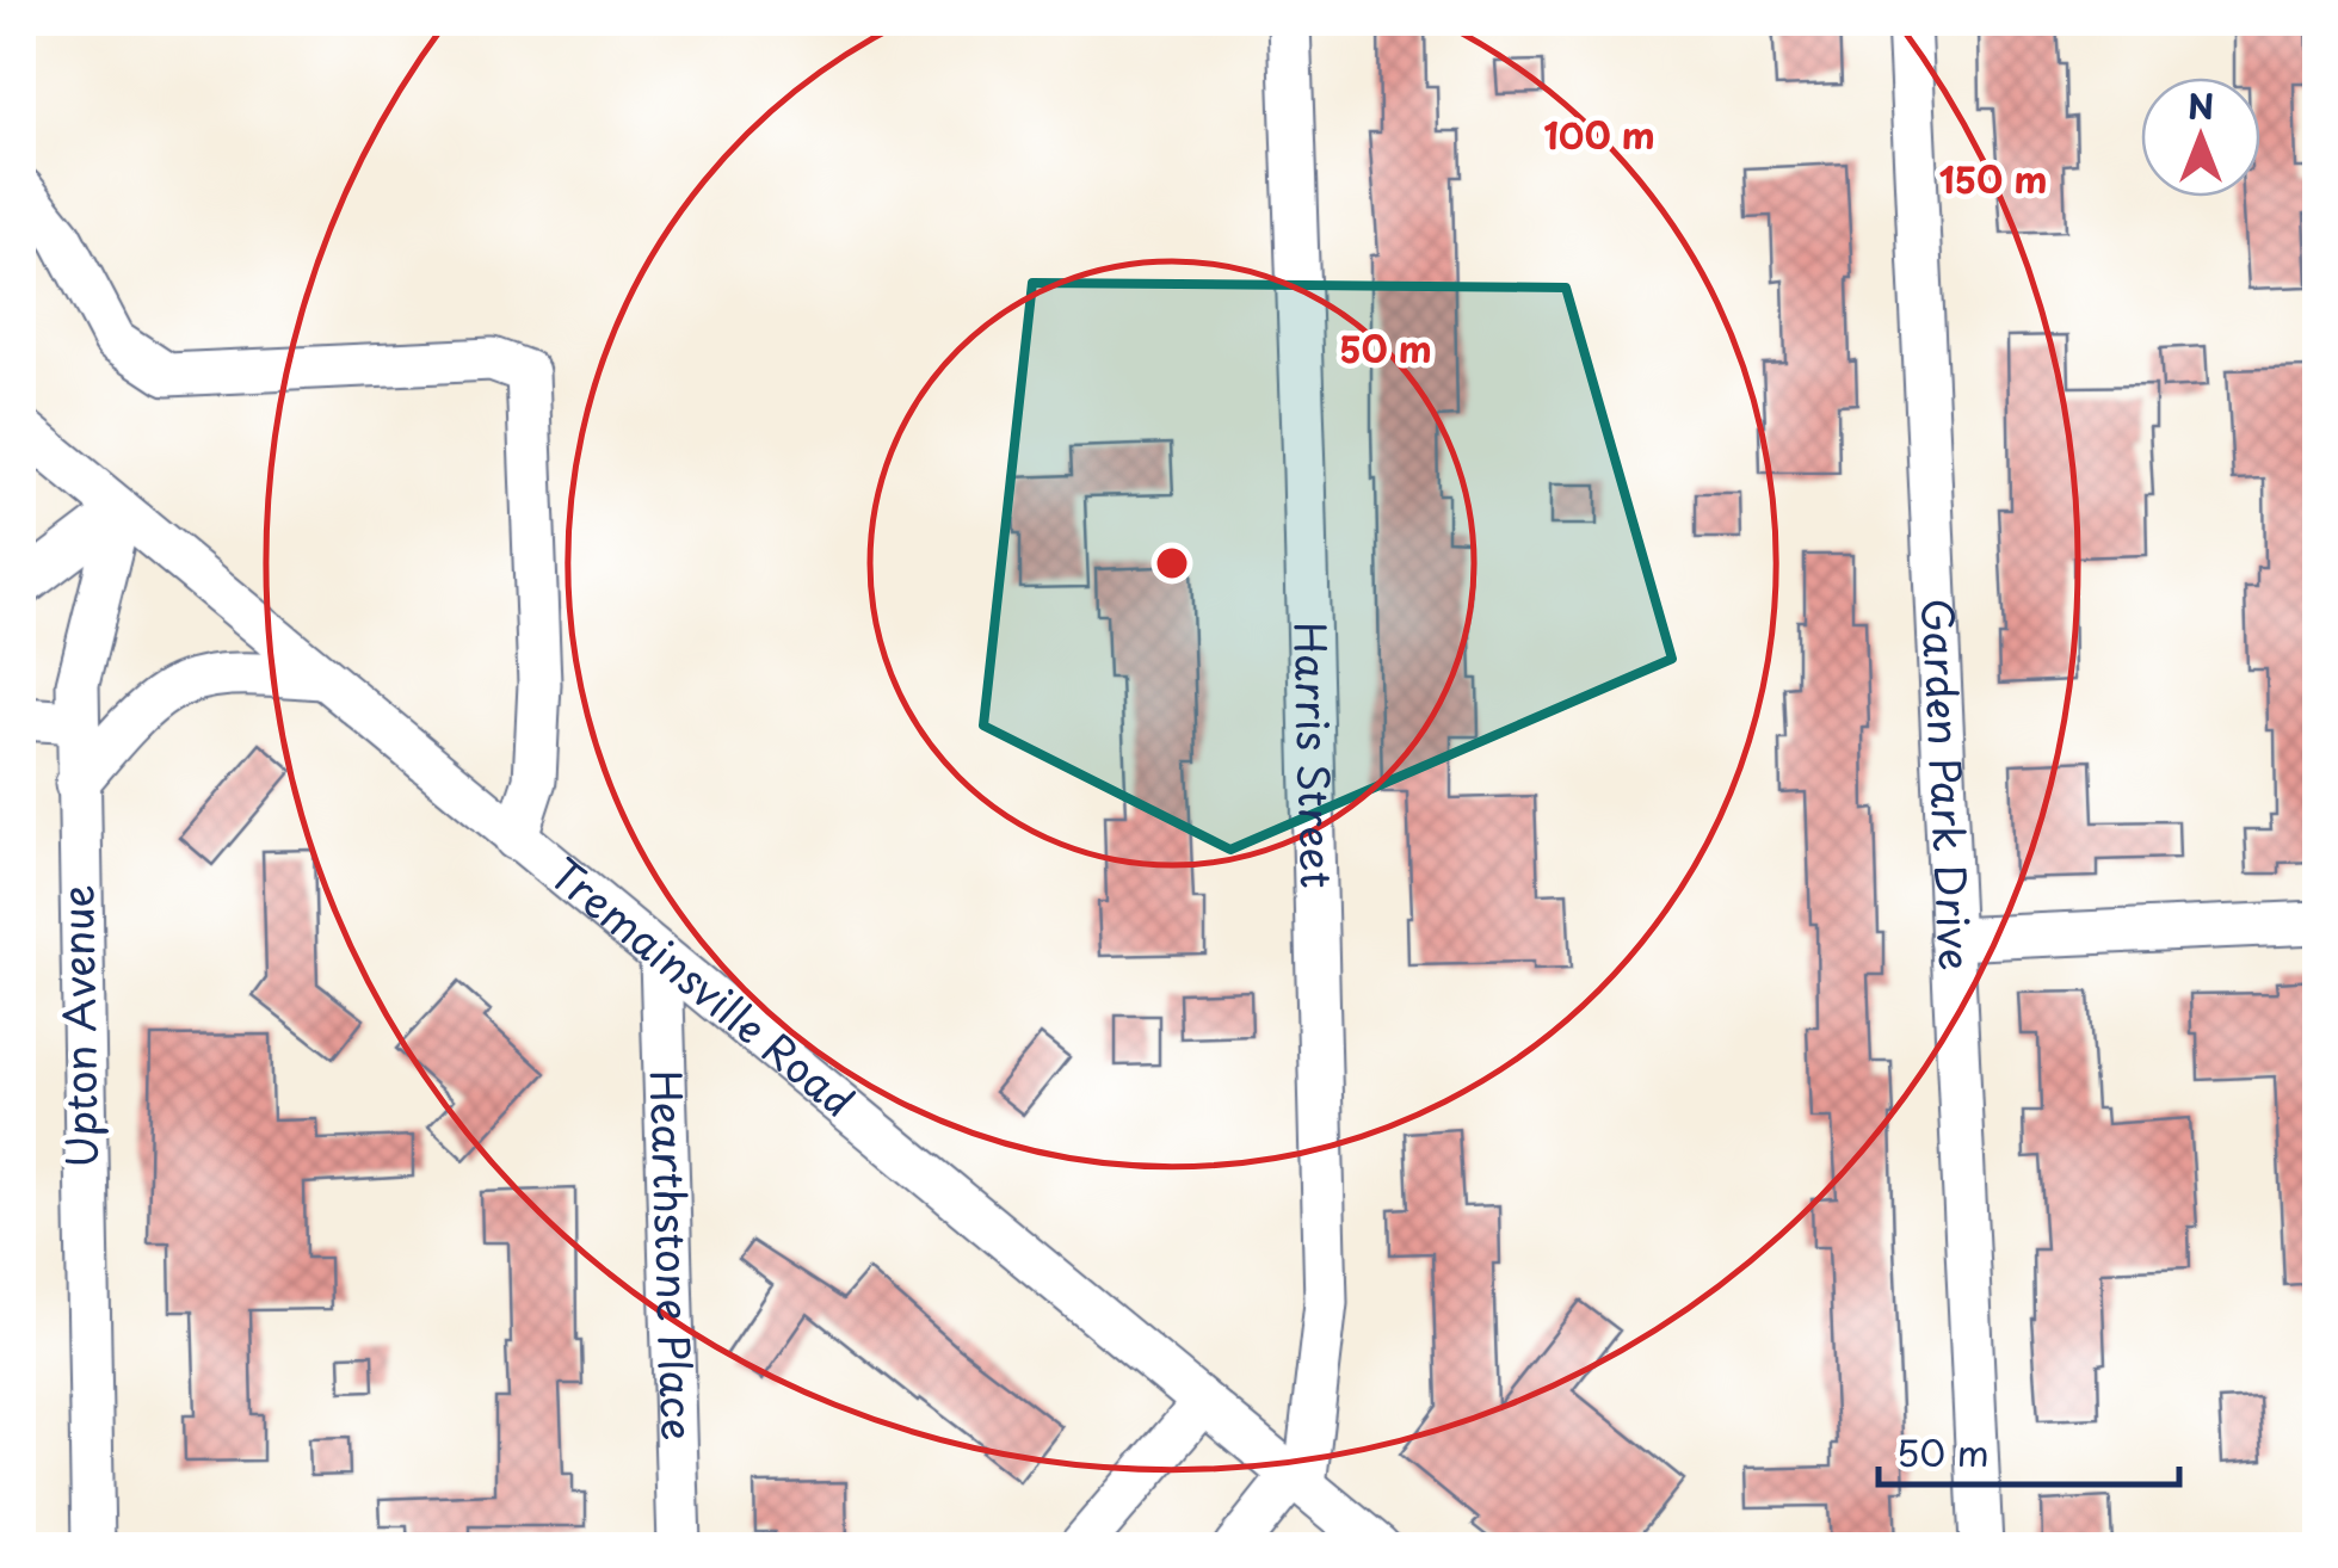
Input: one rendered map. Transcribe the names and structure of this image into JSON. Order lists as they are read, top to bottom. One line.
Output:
{"streets":{"street":["Harris Street","Garden Park Drive","Tremainsville Road","Upton Avenue","Hearthstone Place"]},"crossings":[["Harris Street","Tremainsville Road"],["Tremainsville Road","Upton Avenue"],["Tremainsville Road","Hearthstone Place"]],"scale_bar":"50 m","north":"top","rings":["100 m","150 m","50 m"]}
